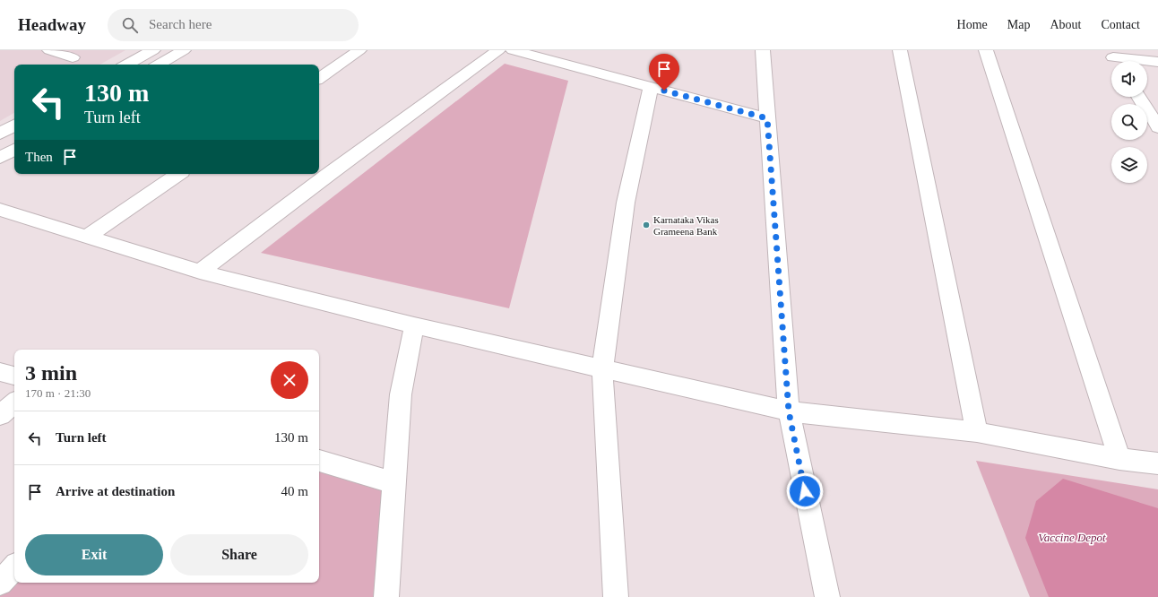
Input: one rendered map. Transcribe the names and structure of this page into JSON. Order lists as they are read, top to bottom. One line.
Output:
{"parks":["Vaccine Depot"],"places":["Karnataka Vikas Grameena Bank"],"page":{"header":"Headway","search":"Search here","nav":["Home","Map","About","Contact"],"turn":["130 m","Turn left"],"then":"Then","heading":["3 min","170 m · 21:30"],"list":[{"name":"Turn left","value":"130 m"},{"name":"Arrive at destination","value":"40 m"}],"buttons":["Exit","Share"]}}
